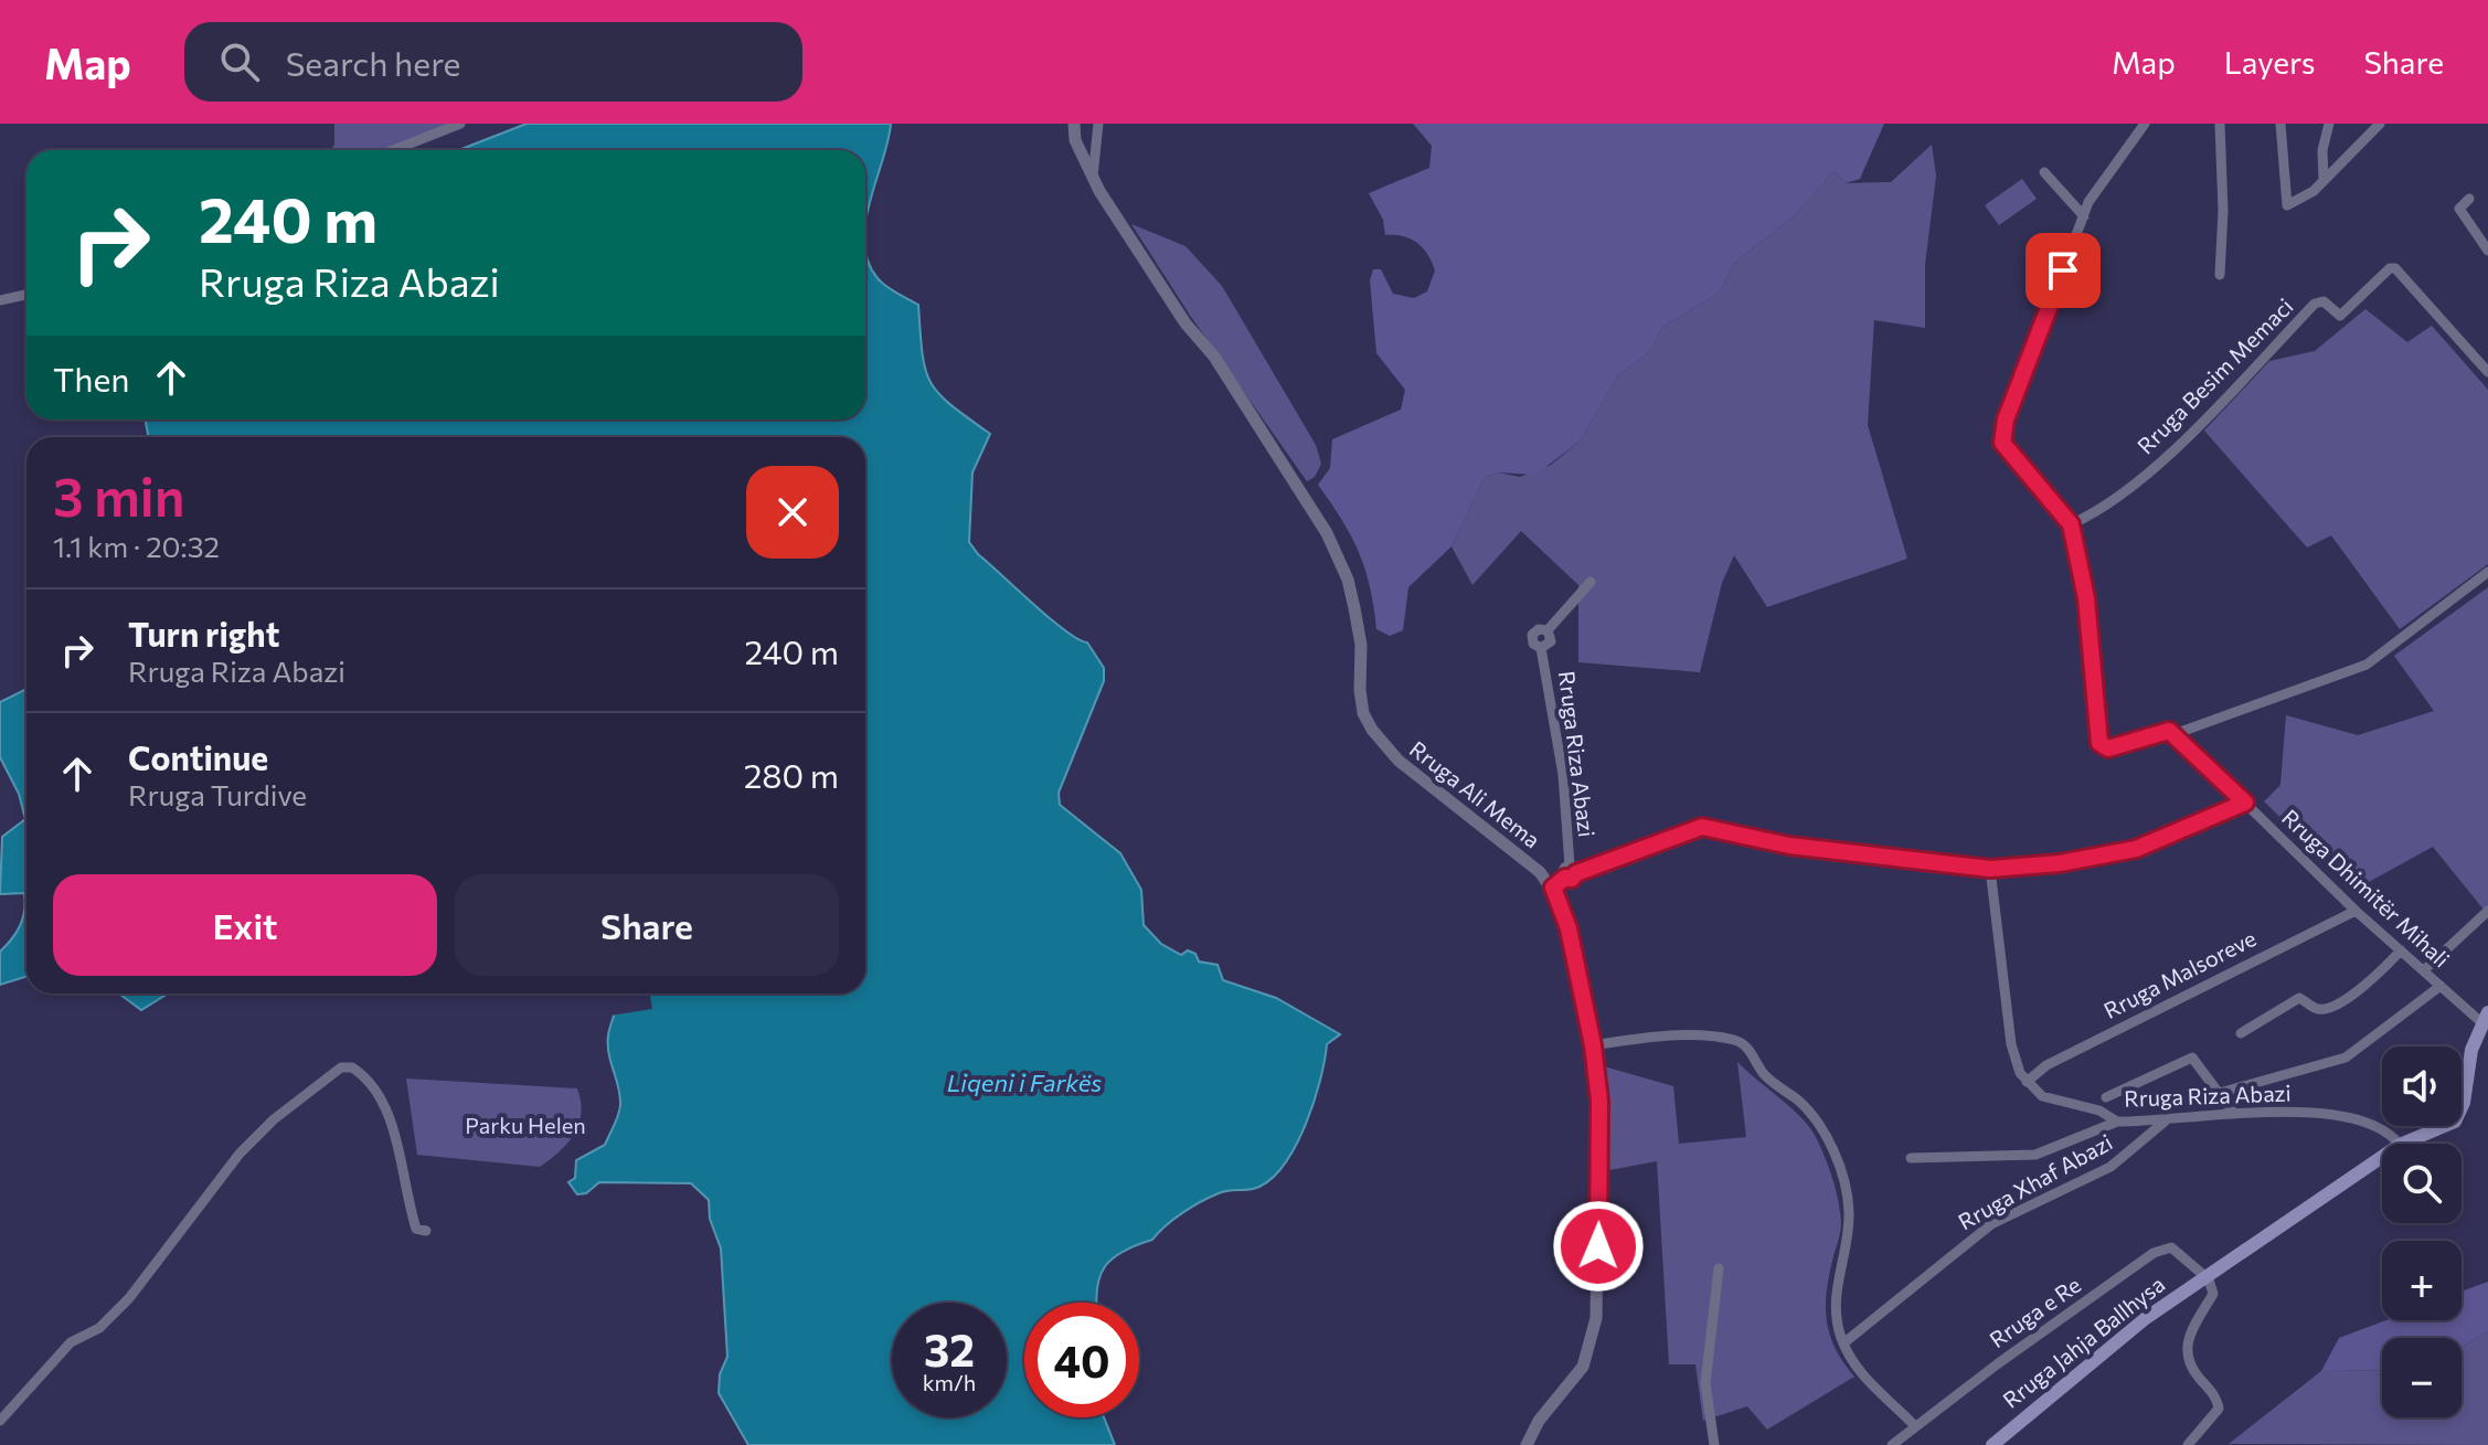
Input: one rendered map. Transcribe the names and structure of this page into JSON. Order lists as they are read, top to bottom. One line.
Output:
{"streets":{"main road":["Rruga Jahja Ballhysa"],"street":["Rruga Besim Memaci","Rruga Riza Abazi","Rruga Ali Mema","Rruga Dhimitër Mihali","Rruga Malsoreve","Rruga Xhaf Abazi","Rruga e Re"]},"crossings":[["Rruga Riza Abazi","Rruga Ali Mema"],["Rruga Riza Abazi","Rruga Dhimitër Mihali"],["Rruga Riza Abazi","Rruga Malsoreve"],["Rruga Riza Abazi","Rruga Xhaf Abazi"],["Rruga Dhimitër Mihali","Rruga Malsoreve"],["Rruga Dhimitër Mihali","Rruga Jahja Ballhysa"],["Rruga e Re","Rruga Jahja Ballhysa"]],"water":["Liqeni i Farkës"],"parks":["Parku Helen"],"page":{"header":"Map","search":"Search here","nav":["Map","Layers","Share"],"turn":["240 m","Rruga Riza Abazi"],"then":"Then","heading":["3 min","1.1 km · 20:32"],"list":[{"name":"Turn right","note":"Rruga Riza Abazi","value":"240 m"},{"name":"Continue","note":"Rruga Turdive","value":"280 m"}],"buttons":["Exit","Share"],"map_buttons":["+","−"],"speed":"32 km/h","limit":"40"}}
